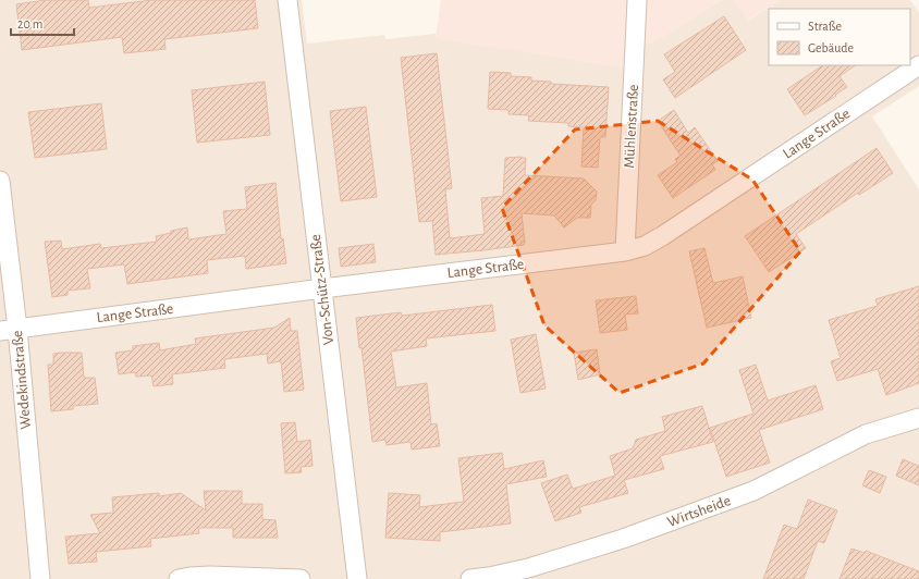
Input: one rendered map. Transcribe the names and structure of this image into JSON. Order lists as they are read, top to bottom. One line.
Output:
{"streets":{"street":["Mühlenstraße","Lange Straße","Von-Schütz-Straße","Wedekindstraße","Wirtsheide"]},"crossings":[["Mühlenstraße","Lange Straße"],["Lange Straße","Von-Schütz-Straße"],["Lange Straße","Wedekindstraße"]],"legend":["Straße","Gebäude"],"scale_bar":"20 m"}
